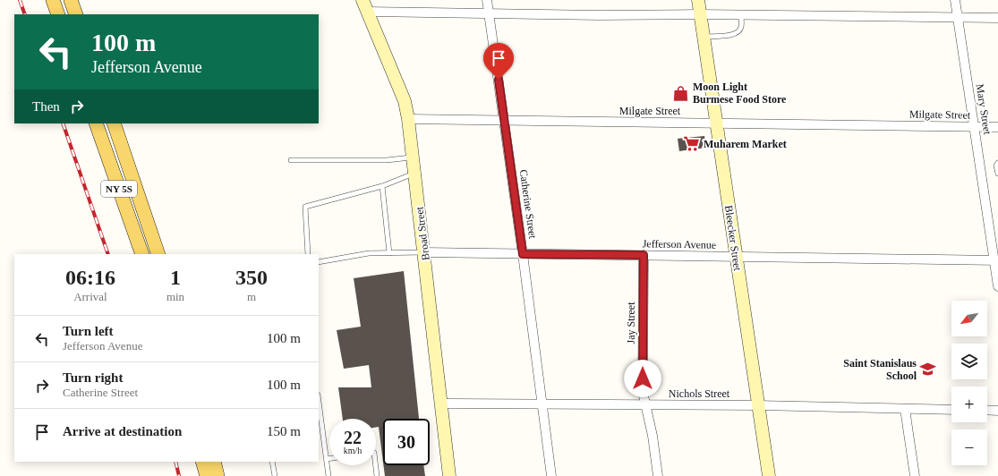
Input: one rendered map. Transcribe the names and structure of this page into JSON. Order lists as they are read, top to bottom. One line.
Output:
{"streets":{"main road":["NY 5S"],"street":["Mary Street","Milgate Street","Catherine Street","Broad Street","Bleecker Street","Jefferson Avenue","Jay Street","Nichols Street"]},"crossings":[["Mary Street","Milgate Street"],["Mary Street","Jefferson Avenue"],["Milgate Street","Catherine Street"],["Milgate Street","Broad Street"],["Milgate Street","Bleecker Street"],["Catherine Street","Jefferson Avenue"],["Catherine Street","Nichols Street"],["Broad Street","Jefferson Avenue"],["Broad Street","Nichols Street"],["Bleecker Street","Jefferson Avenue"],["Bleecker Street","Nichols Street"],["Jefferson Avenue","Jay Street"],["Jay Street","Nichols Street"]],"places":{"shop":["Moon Light Burmese Food Store"],"supermarket":["Muharem Market"],"school or university":["Saint Stanislaus School"]},"north":"bottom left","page":{"turn":["100 m","Jefferson Avenue"],"then":"Then","eta":["06:16","Arrival","1","min","350","m"],"map_buttons":["+","−"],"list":[{"name":"Turn left","note":"Jefferson Avenue","value":"100 m"},{"name":"Turn right","note":"Catherine Street","value":"100 m"},{"name":"Arrive at destination","value":"150 m"}],"speed":"22 km/h","limit":"30"}}
